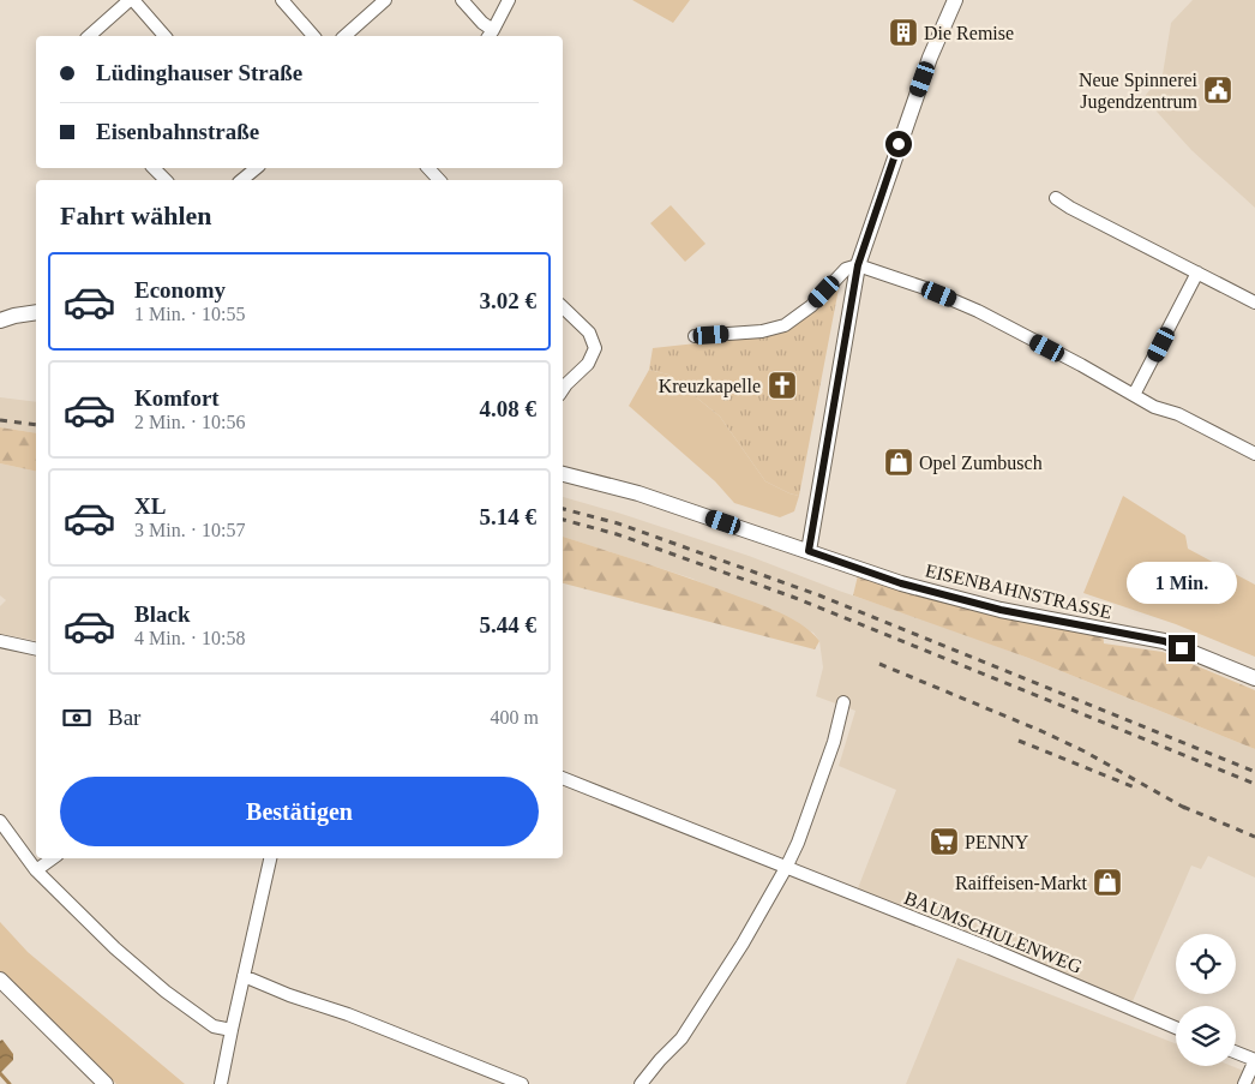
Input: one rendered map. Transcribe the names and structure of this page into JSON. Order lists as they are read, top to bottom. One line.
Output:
{"streets":{"street":["EISENBAHNSTRASSE","BAUMSCHULENWEG"]},"places":{"building":["Die Remise"],"public building":["Neue Spinnerei Jugendzentrum"],"church":["Kreuzkapelle"],"shop":["Opel Zumbusch","Raiffeisen-Markt"],"supermarket":["PENNY"]},"page":{"banner":["Lüdinghauser Straße","Eisenbahnstraße"],"heading":"Fahrt wählen","list":[{"name":"Economy","note":"1 Min. · 10:55","value":"3.02 €"},{"name":"Komfort","note":"2 Min. · 10:56","value":"4.08 €"},{"name":"XL","note":"3 Min. · 10:57","value":"5.14 €"},{"name":"Black","note":"4 Min. · 10:58","value":"5.44 €"}],"bubble":"1 Min.","pay":["Bar","400 m"],"buttons":"Bestätigen"}}
